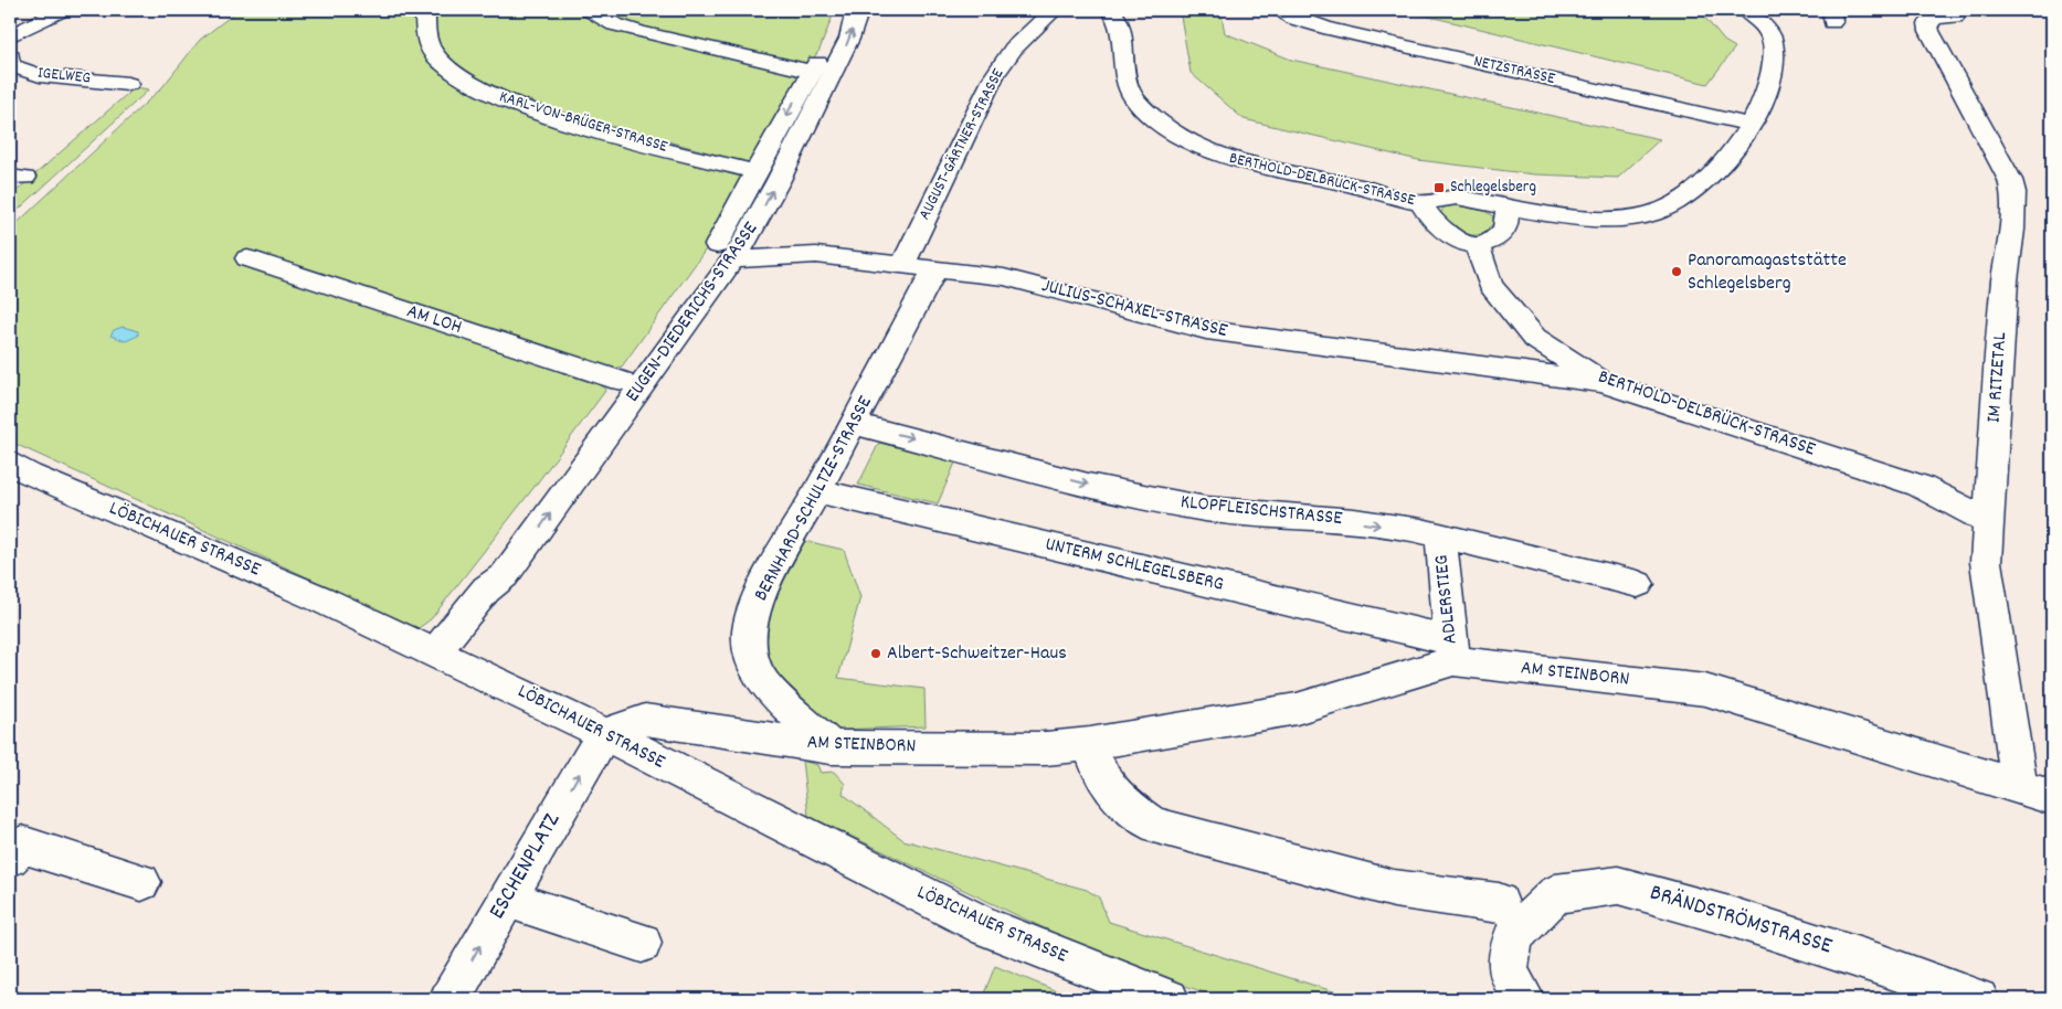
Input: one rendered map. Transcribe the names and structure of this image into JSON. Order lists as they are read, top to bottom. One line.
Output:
{"streets":{"street":["NETZSTRASSE","IGELWEG","KARL-VON-BRÜGER-STRASSE","AUGUST-GÄRTNER-STRASSE","BERTHOLD-DELBRÜCK-STRASSE","JULIUS-SCHAXEL-STRASSE","EUGEN-DIEDERICHS-STRASSE","AM LOH","IM RITZETAL","BERNHARD-SCHULTZE-STRASSE","KLOPFLEISCHSTRASSE","LÖBICHAUER STRASSE","UNTERM SCHLEGELSBERG","ADLERSTIEG","AM STEINBORN","ESCHENPLATZ","BRÄNDSTRÖMSTRASSE"]},"crossings":[["NETZSTRASSE","BERTHOLD-DELBRÜCK-STRASSE"],["KARL-VON-BRÜGER-STRASSE","EUGEN-DIEDERICHS-STRASSE"],["AUGUST-GÄRTNER-STRASSE","JULIUS-SCHAXEL-STRASSE"],["BERTHOLD-DELBRÜCK-STRASSE","JULIUS-SCHAXEL-STRASSE"],["BERTHOLD-DELBRÜCK-STRASSE","IM RITZETAL"],["JULIUS-SCHAXEL-STRASSE","EUGEN-DIEDERICHS-STRASSE"],["JULIUS-SCHAXEL-STRASSE","BERNHARD-SCHULTZE-STRASSE"],["EUGEN-DIEDERICHS-STRASSE","AM LOH"],["EUGEN-DIEDERICHS-STRASSE","LÖBICHAUER STRASSE"],["IM RITZETAL","AM STEINBORN"],["BERNHARD-SCHULTZE-STRASSE","KLOPFLEISCHSTRASSE"],["BERNHARD-SCHULTZE-STRASSE","UNTERM SCHLEGELSBERG"],["BERNHARD-SCHULTZE-STRASSE","AM STEINBORN"],["KLOPFLEISCHSTRASSE","ADLERSTIEG"],["LÖBICHAUER STRASSE","AM STEINBORN"],["LÖBICHAUER STRASSE","ESCHENPLATZ"],["UNTERM SCHLEGELSBERG","ADLERSTIEG"],["UNTERM SCHLEGELSBERG","AM STEINBORN"],["ADLERSTIEG","AM STEINBORN"],["AM STEINBORN","ESCHENPLATZ"]],"one_way":["KLOPFLEISCHSTRASSE","ESCHENPLATZ"],"places":{"transit":["Schlegelsberg"],"other":["Panoramagaststätte Schlegelsberg","Albert-Schweitzer-Haus"]}}
